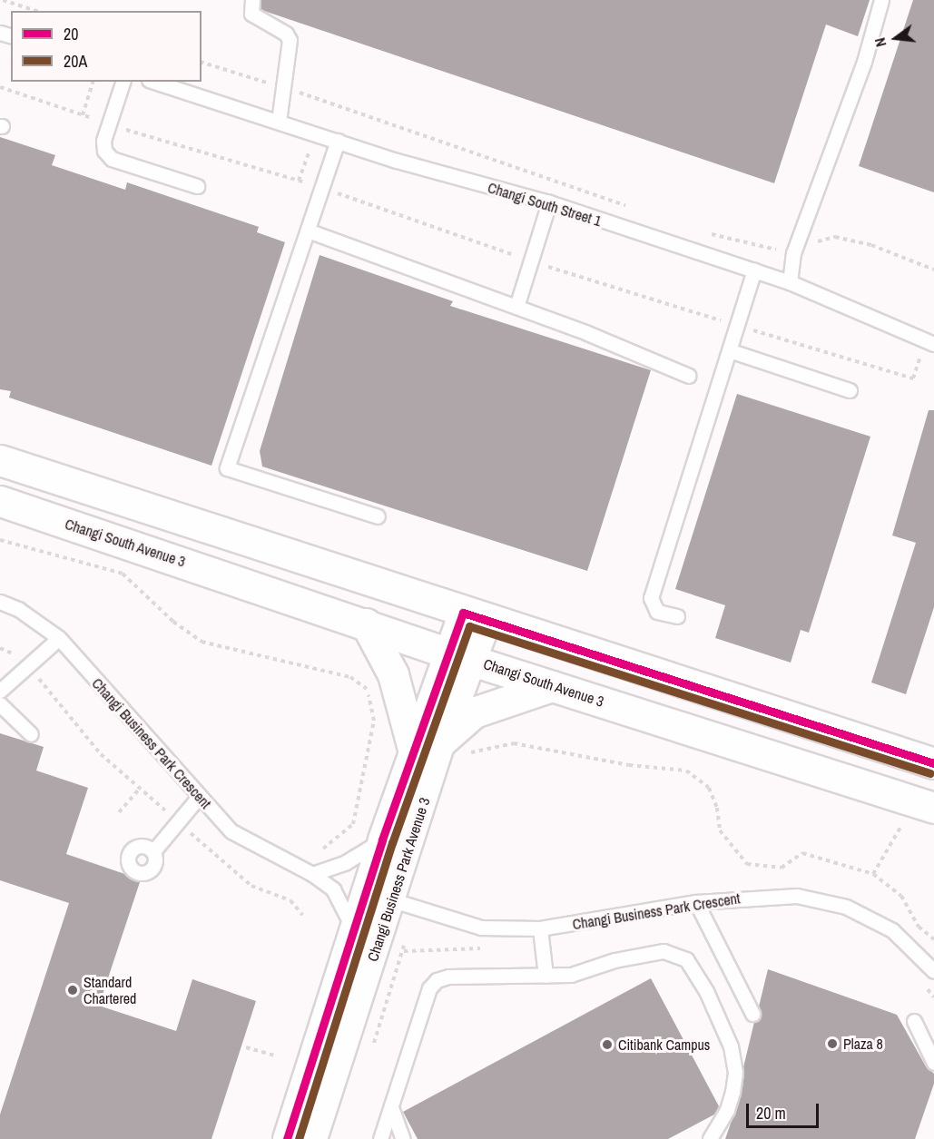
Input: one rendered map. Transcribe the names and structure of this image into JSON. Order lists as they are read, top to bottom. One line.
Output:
{"streets":{"street":["Changi South Avenue 3","Changi Business Park Avenue 3"],"lane":["Changi South Street 1","Changi Business Park Crescent"]},"crossings":[["Changi South Avenue 3","Changi Business Park Avenue 3"],["Changi Business Park Crescent","Changi Business Park Avenue 3"]],"places":["Standard Chartered","Plaza 8","Citibank Campus"],"lines":["transit line 20","transit line 20A"],"legend":["20","20A"],"scale_bar":"20 m","north":"left"}
